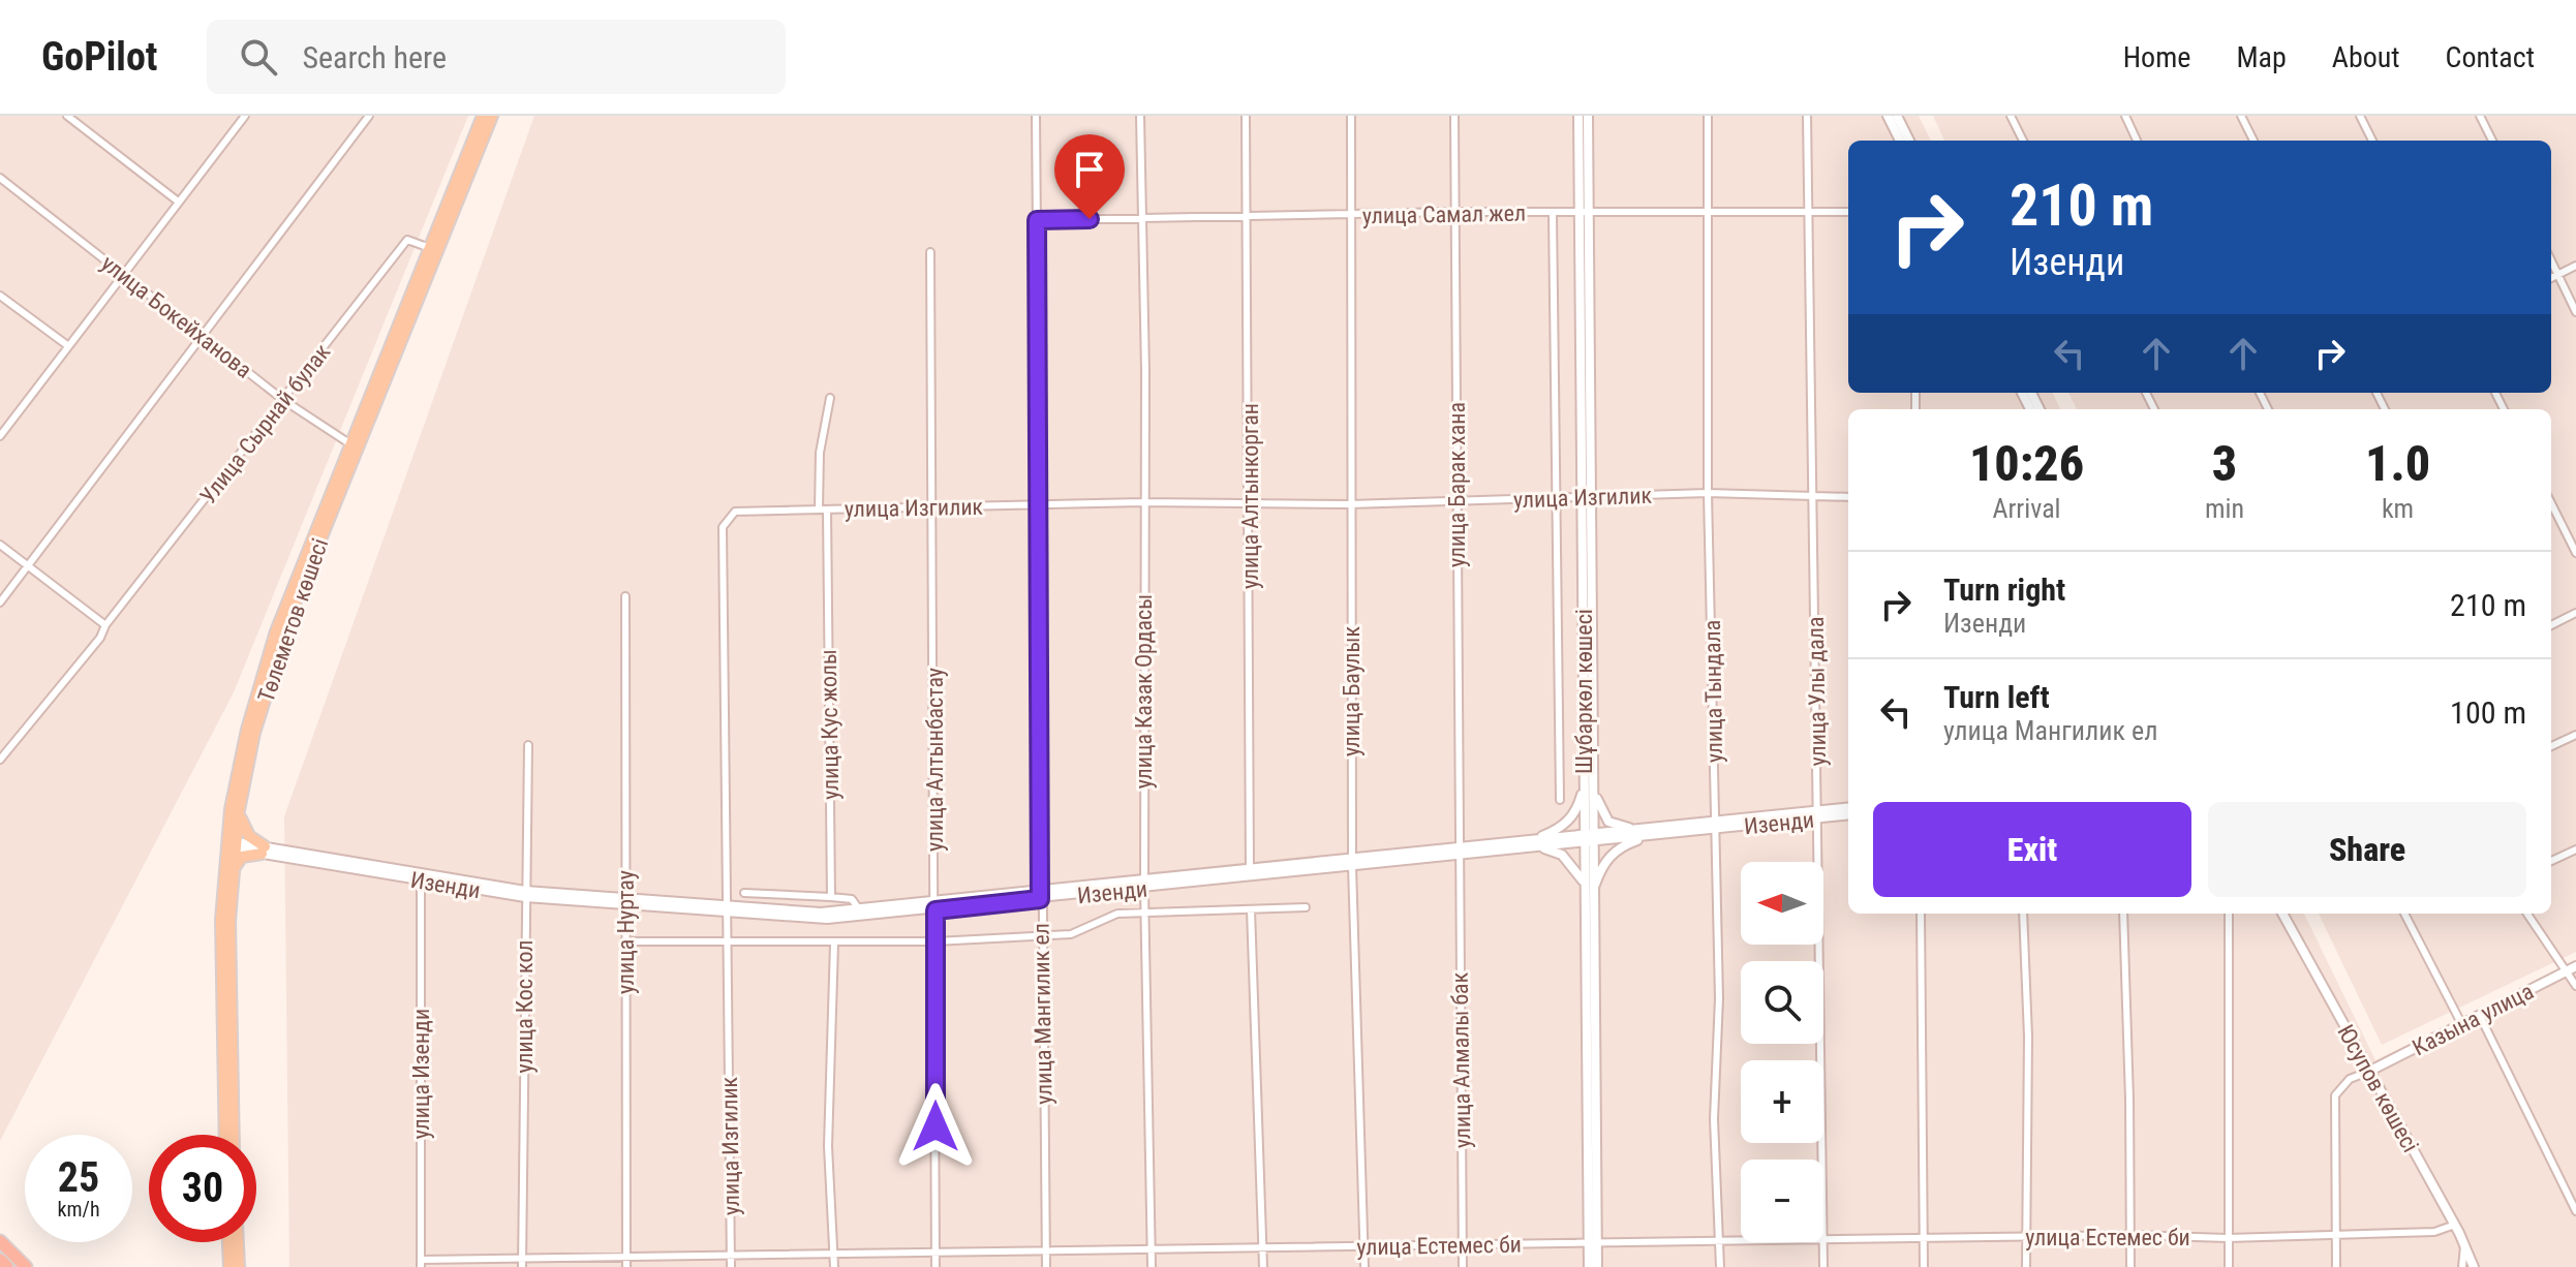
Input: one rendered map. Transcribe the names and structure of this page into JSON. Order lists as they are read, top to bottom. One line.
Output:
{"streets":{"main road":["Төлеметов көшесі"],"street":["улица Самал жел","улица Бокейханова","Улица Сырнай булак","улица Барак хана","улица Алтынкорган","улица Изгилик","улица Казак Ордасы","улица Баулык","Шұбаркөл көшесі","улица Тындала","улица Улы дала","улица Кус жолы","улица Алтынбастау","Изенди","улица Нуртау","улица Кос кол","улица Мангилик ел","Казына улица","улица Алмалы бак","улица Изенди","Юсупов көшесі","улица Естемес би"]},"crossings":[["улица Самал жел","улица Барак хана"],["улица Самал жел","улица Алтынкорган"],["улица Самал жел","улица Казак Ордасы"],["улица Самал жел","улица Баулык"],["улица Самал жел","Шұбаркөл көшесі"],["улица Самал жел","улица Тындала"],["улица Самал жел","улица Улы дала"],["улица Самал жел","улица Мангилик ел"],["улица Бокейханова","Улица Сырнай булак"],["улица Бокейханова","Төлеметов көшесі"],["Улица Сырнай булак","Төлеметов көшесі"],["улица Барак хана","улица Изгилик"],["улица Барак хана","Изенди"],["улица Барак хана","улица Алмалы бак"],["улица Алтынкорган","улица Изгилик"],["улица Алтынкорган","Изенди"],["улица Изгилик","улица Казак Ордасы"],["улица Изгилик","улица Баулык"],["улица Изгилик","Шұбаркөл көшесі"],["улица Изгилик","улица Тындала"],["улица Изгилик","улица Улы дала"],["улица Изгилик","улица Кус жолы"],["улица Изгилик","улица Алтынбастау"],["улица Изгилик","Изенди"],["улица Изгилик","улица Мангилик ел"],["улица Изгилик","улица Естемес би"],["Төлеметов көшесі","Изенди"],["улица Казак Ордасы","Изенди"],["улица Казак Ордасы","улица Естемес би"],["улица Баулык","Изенди"],["улица Баулык","улица Естемес би"],["Шұбаркөл көшесі","Изенди"],["Шұбаркөл көшесі","улица Естемес би"],["улица Тындала","Изенди"],["улица Тындала","улица Естемес би"],["улица Улы дала","Изенди"],["улица Алтынбастау","Изенди"],["улица Алтынбастау","улица Естемес би"],["Изенди","улица Нуртау"],["Изенди","улица Кос кол"],["Изенди","улица Мангилик ел"],["Изенди","улица Алмалы бак"],["Изенди","улица Изенди"],["улица Нуртау","улица Естемес би"],["улица Кос кол","улица Естемес би"],["улица Мангилик ел","улица Естемес би"],["Казына улица","Юсупов көшесі"],["улица Алмалы бак","улица Естемес би"],["улица Изенди","улица Естемес би"],["Юсупов көшесі","улица Естемес би"]],"north":"left","page":{"header":"GoPilot","search":"Search here","nav":["Home","Map","About","Contact"],"turn":["210 m","Изенди"],"eta":["10:26","Arrival","3","min","1.0","km"],"list":[{"name":"Turn right","note":"Изенди","value":"210 m"},{"name":"Turn left","note":"улица Мангилик ел","value":"100 m"}],"buttons":["Exit","Share"],"map_buttons":["+","−"],"speed":"25 km/h","limit":"30"}}
